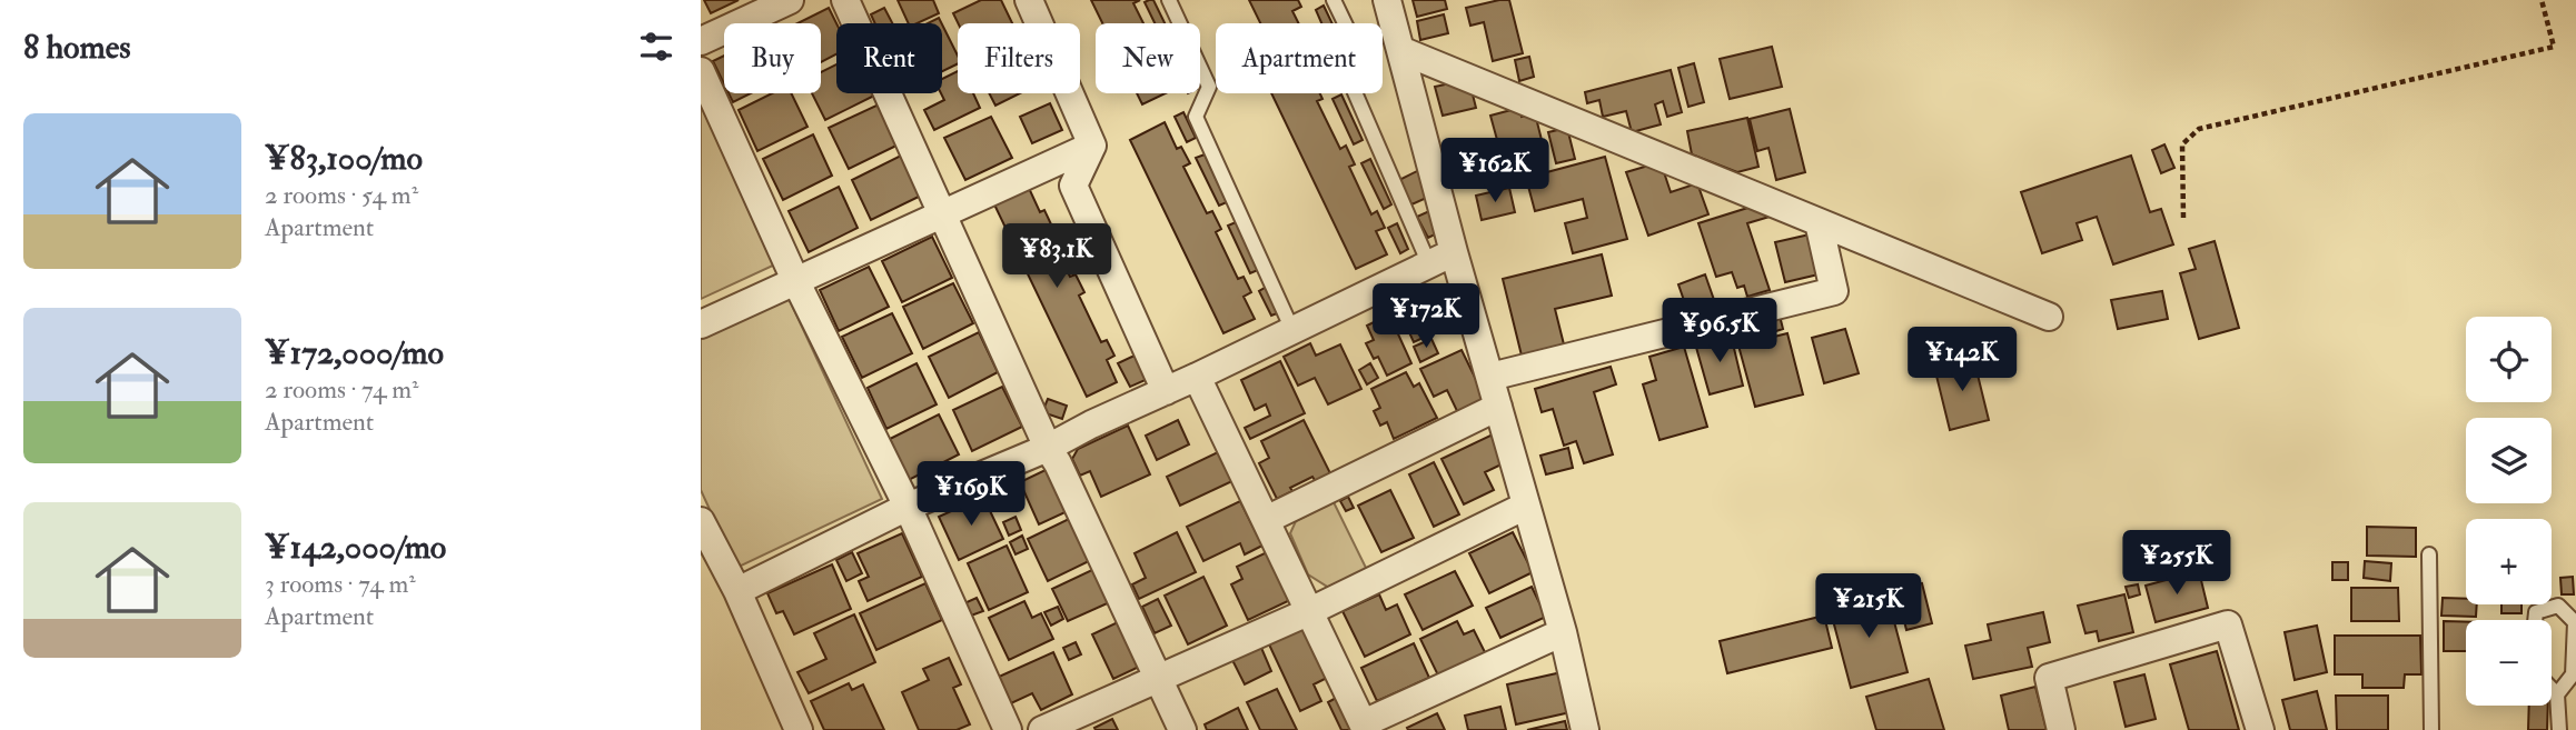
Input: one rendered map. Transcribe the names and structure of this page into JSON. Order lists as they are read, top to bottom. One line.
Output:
{"page":{"heading":"8 homes","chip":["Buy","Rent","Filters","New","Apartment"],"list":[{"name":"¥83,100/mo","note":"2 rooms · 54 m² · Apartment"},{"name":"¥172,000/mo","note":"2 rooms · 74 m² · Apartment"},{"name":"¥142,000/mo","note":"3 rooms · 74 m² · Apartment"}],"price":["¥162K","¥83.1K","¥172K","¥96.5K","¥142K","¥169K","¥255K","¥215K"],"map_buttons":["+","−"]}}
